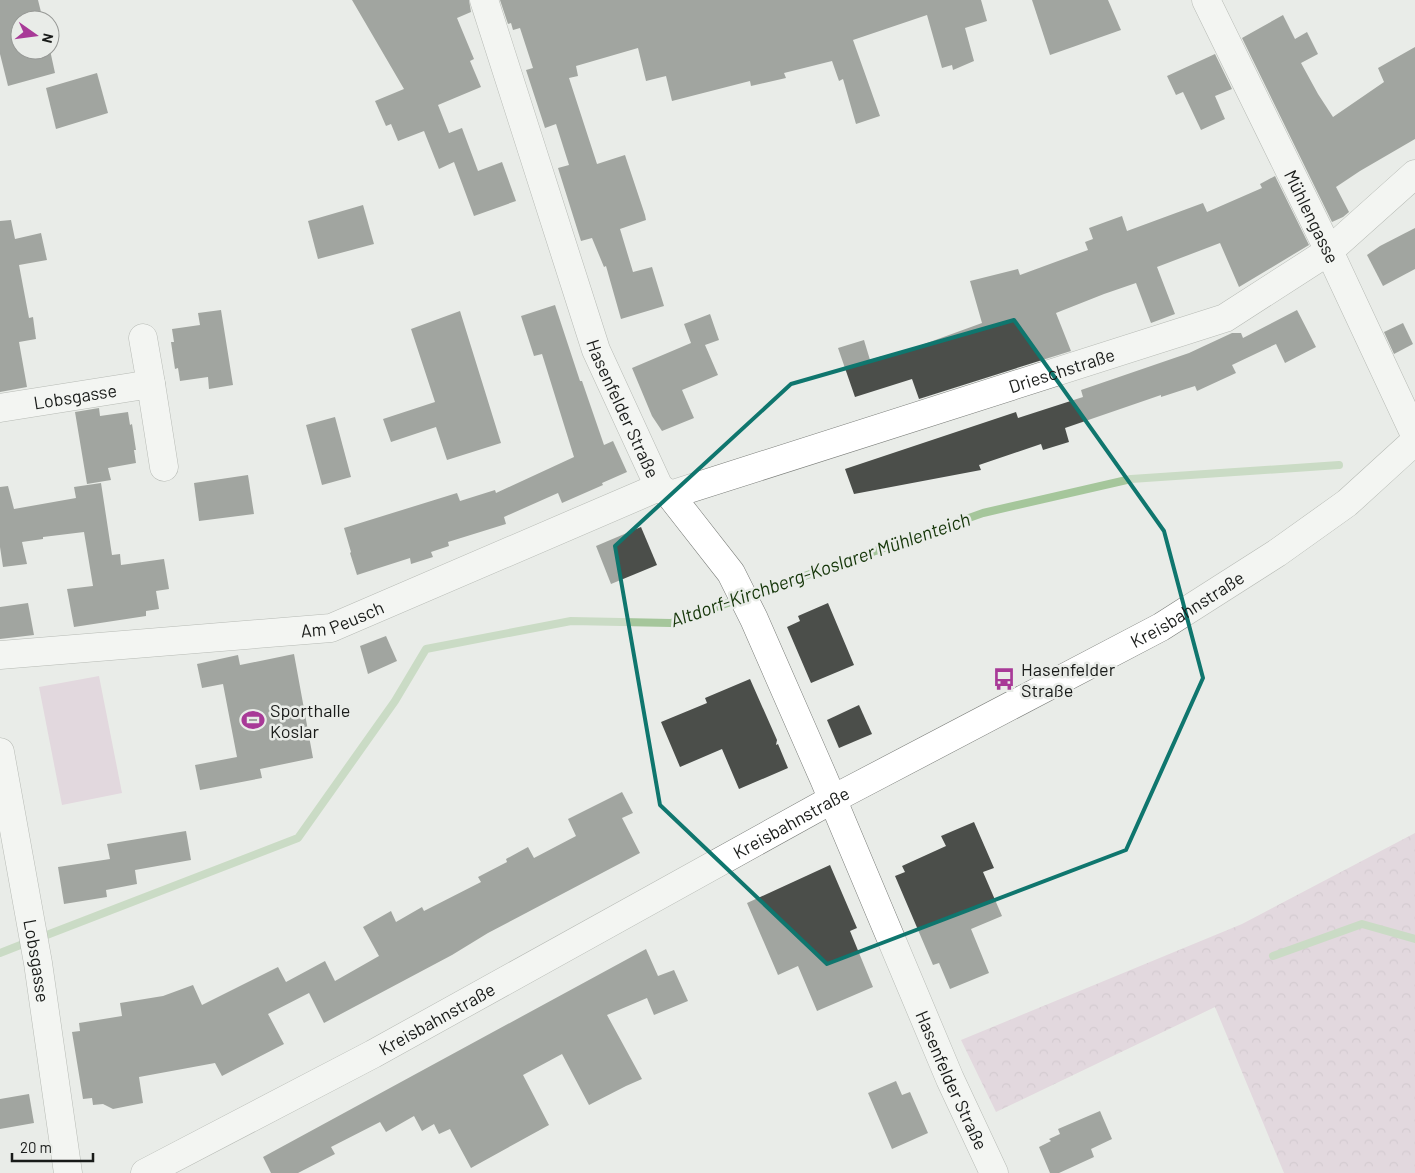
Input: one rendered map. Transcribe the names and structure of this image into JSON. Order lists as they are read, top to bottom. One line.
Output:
{"streets":{"street":["Mühlengasse","Drieschstraße","Lobsgasse","Hasenfelder Straße","Kreisbahnstraße","Am Peusch"]},"crossings":[["Mühlengasse","Drieschstraße"],["Drieschstraße","Hasenfelder Straße"],["Drieschstraße","Am Peusch"],["Hasenfelder Straße","Kreisbahnstraße"],["Hasenfelder Straße","Am Peusch"]],"water":["Altdorf-Kirchberg-Koslarer Mühlenteich"],"places":{"bus stop":["Hasenfelder Straße"],"sports":["Sporthalle Koslar"]},"scale_bar":"20 m","north":"right"}
